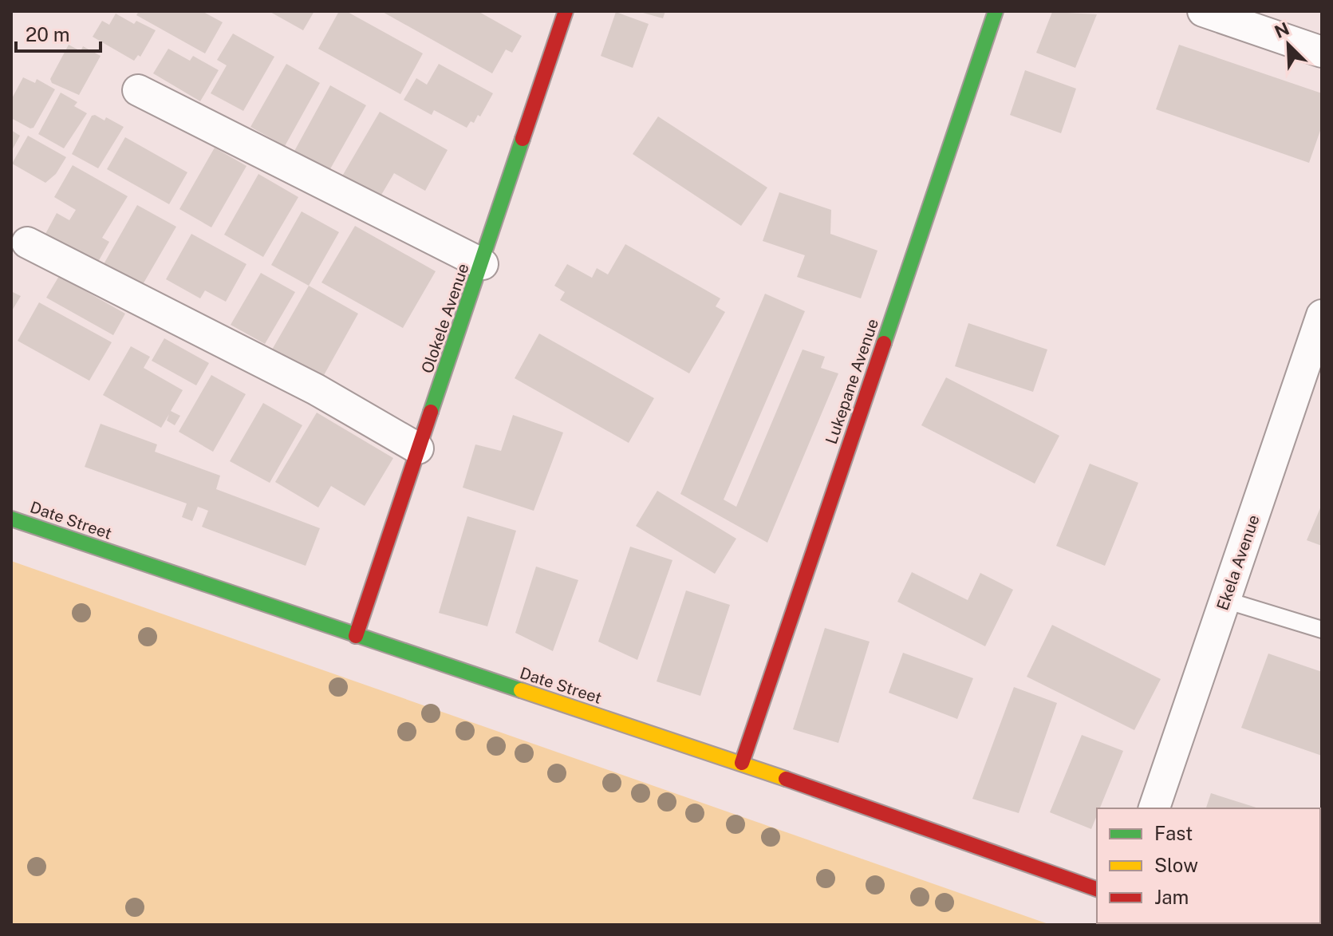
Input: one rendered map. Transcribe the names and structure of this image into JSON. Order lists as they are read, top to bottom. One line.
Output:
{"streets":{"street":["Olokele Avenue","Lukepane Avenue","Date Street","Ekela Avenue"]},"crossings":[["Olokele Avenue","Date Street"],["Lukepane Avenue","Date Street"]],"legend":["Fast","Slow","Jam"],"scale_bar":"20 m","north":"top left"}
